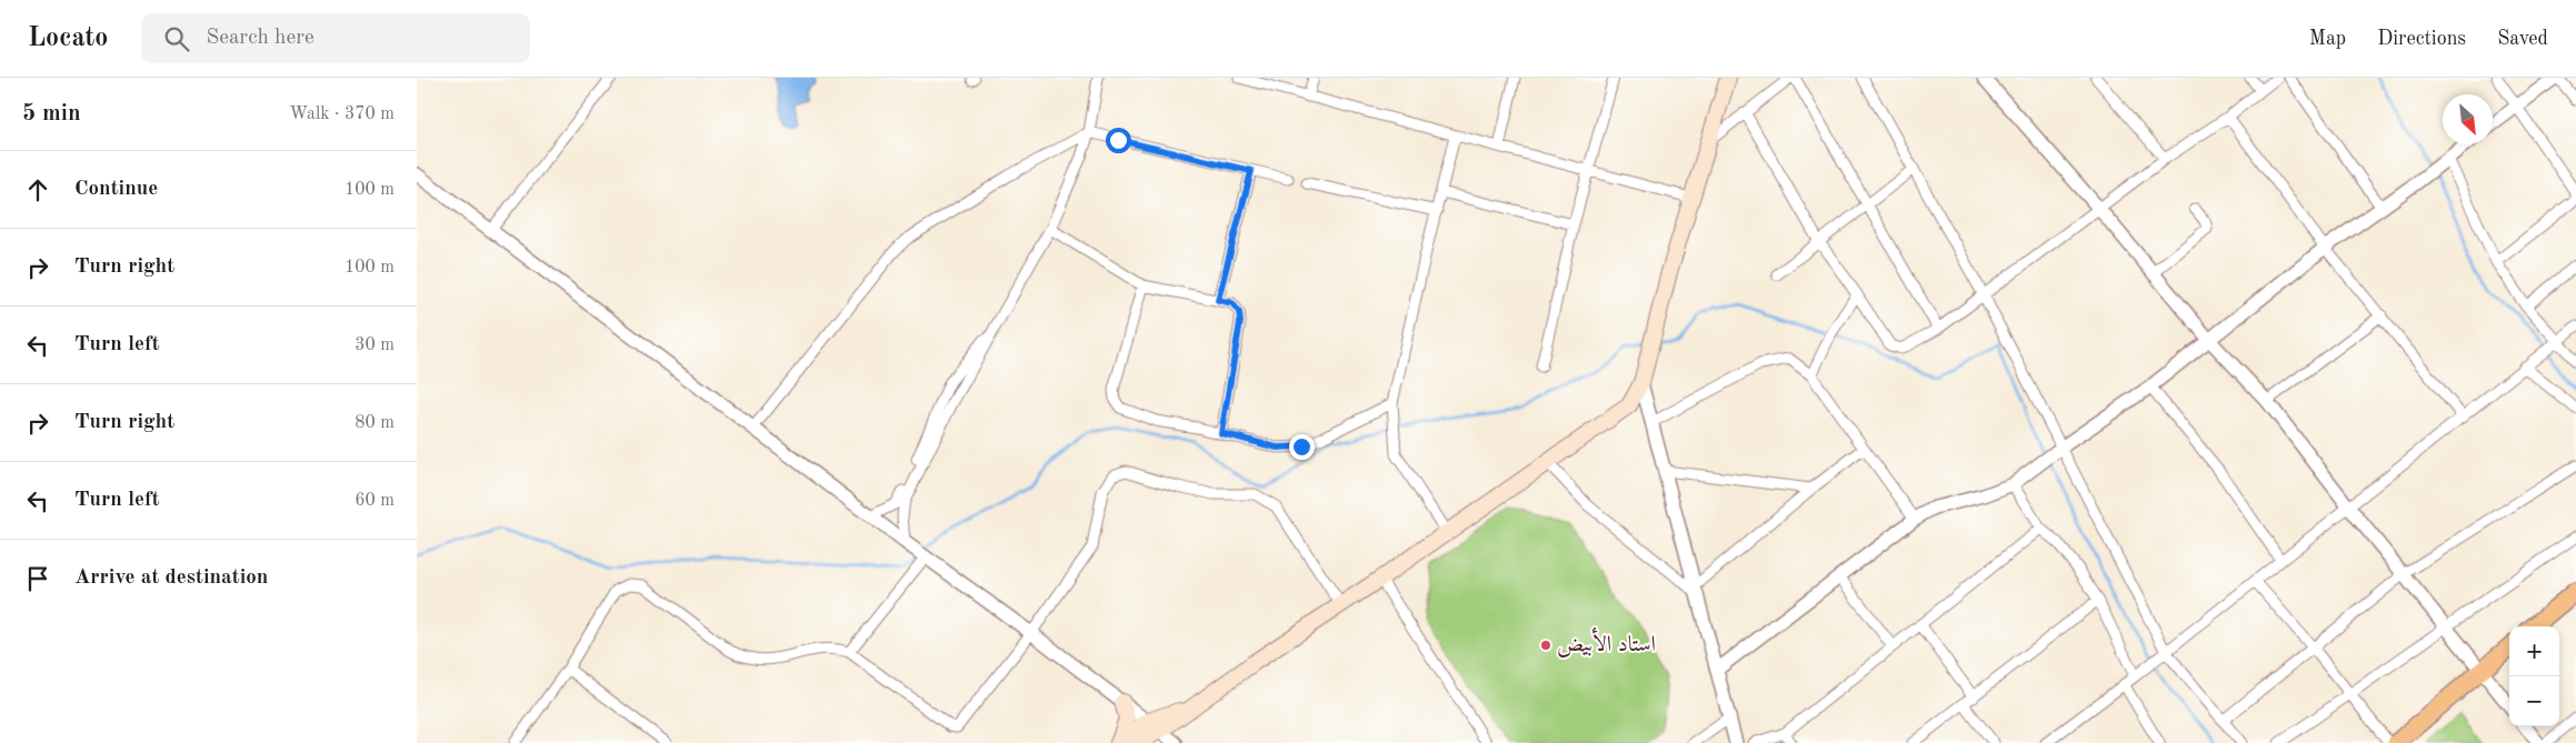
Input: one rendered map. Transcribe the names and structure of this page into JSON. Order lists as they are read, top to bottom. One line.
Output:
{"places":["استاد الأبيض"],"north":"bottom right","page":{"header":"Locato","search":"Search here","nav":["Map","Directions","Saved"],"heading":["5 min","Walk · 370 m"],"list":[["Continue","100 m"],["Turn right","100 m"],["Turn left","30 m"],["Turn right","80 m"],["Turn left","60 m"],"Arrive at destination"],"map_buttons":["+","−"]}}
